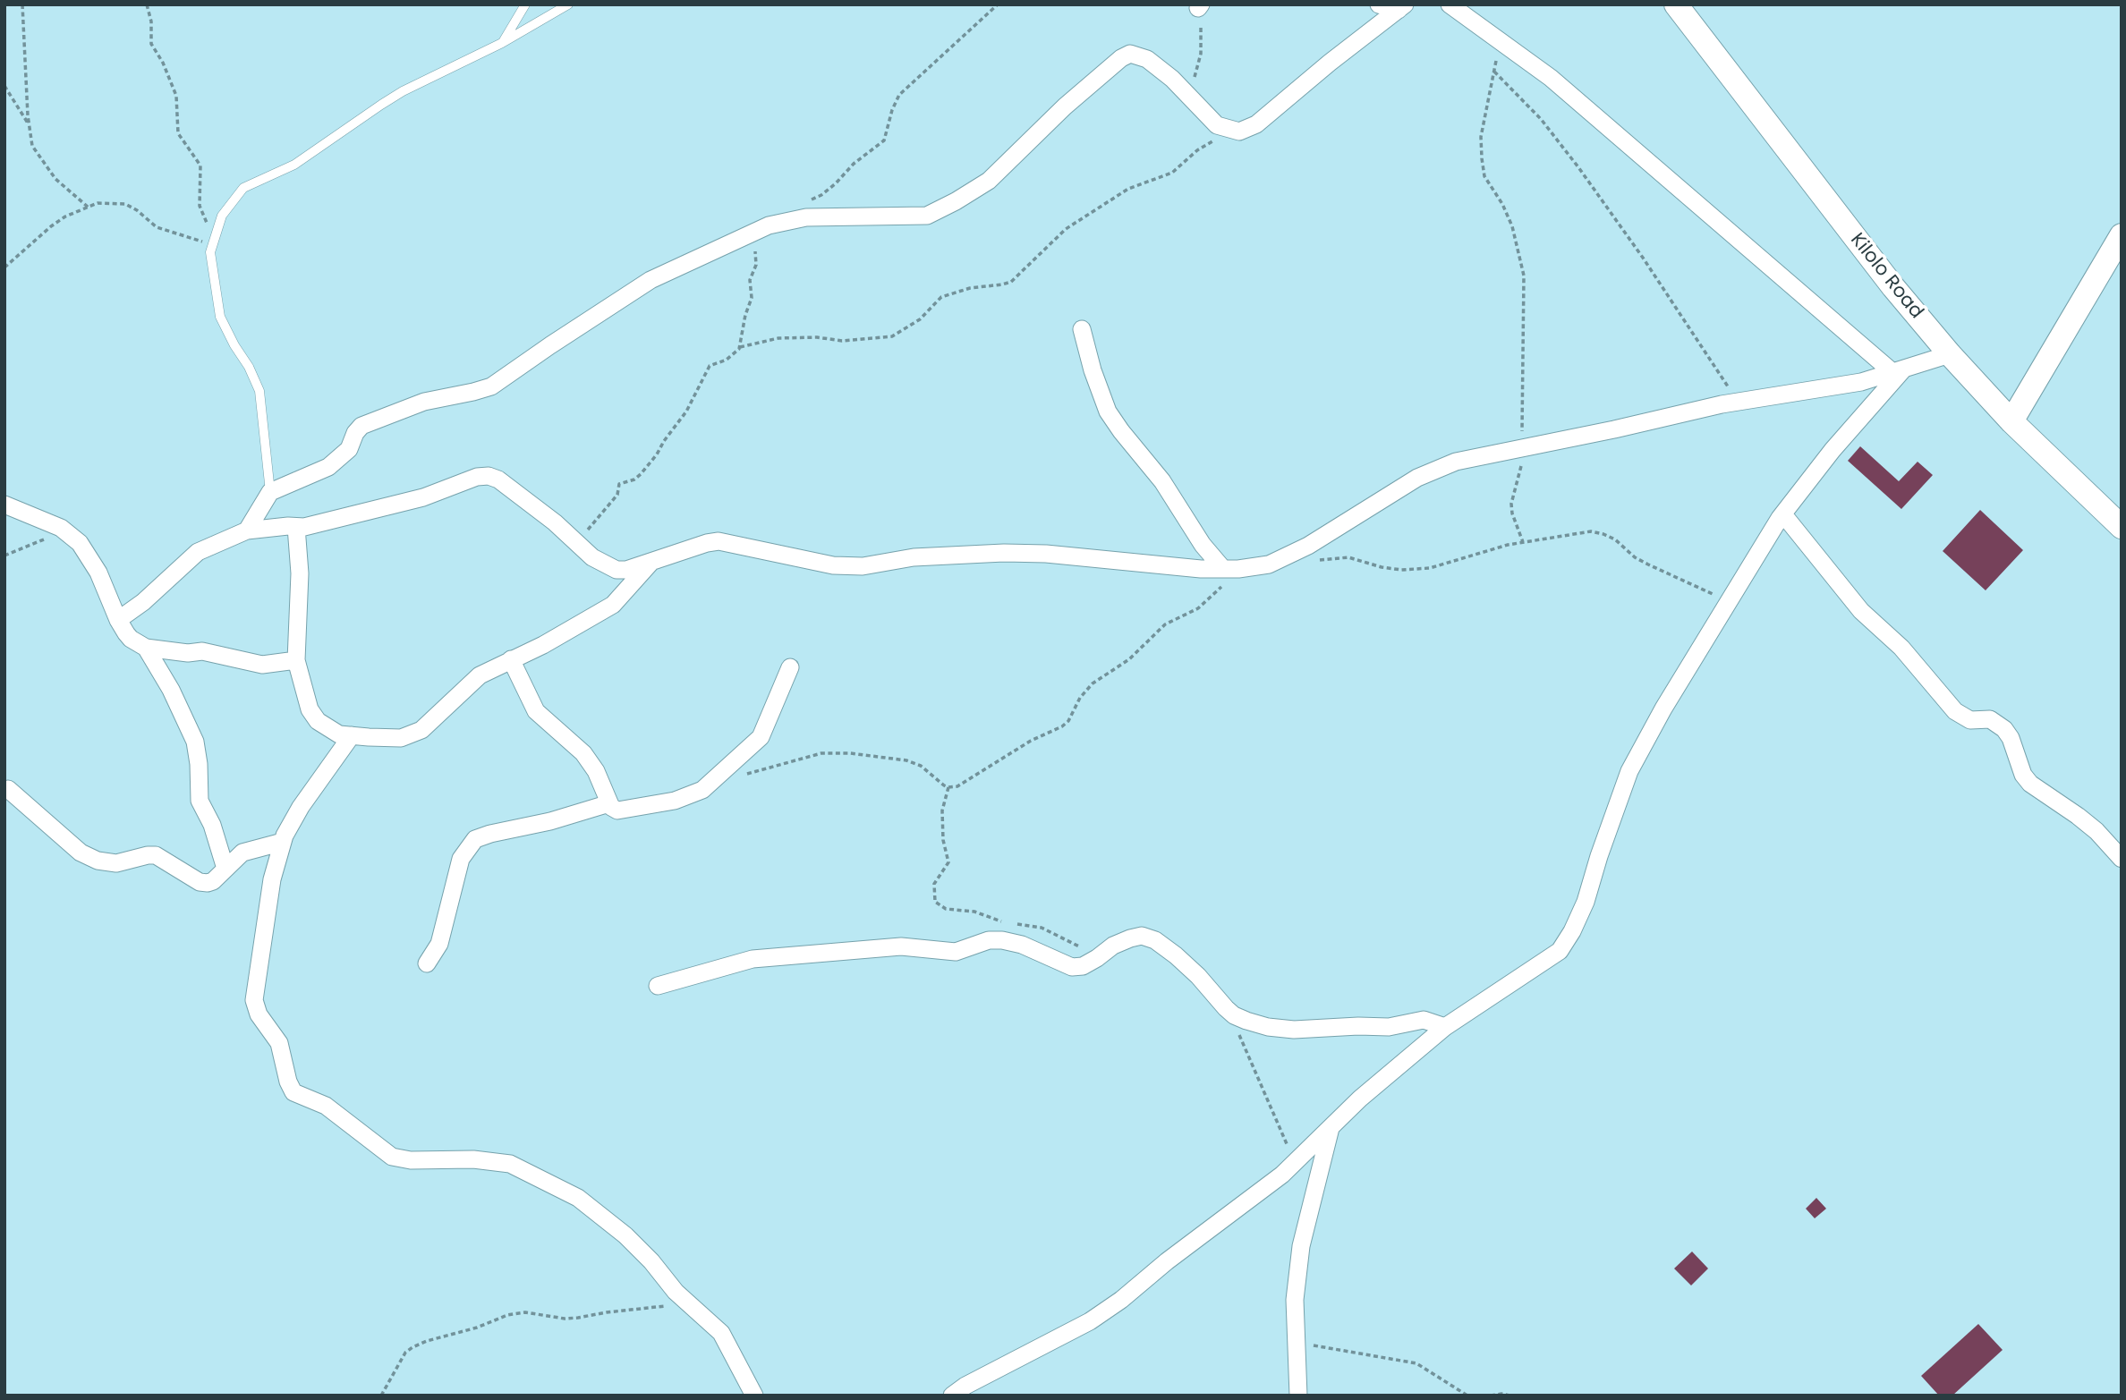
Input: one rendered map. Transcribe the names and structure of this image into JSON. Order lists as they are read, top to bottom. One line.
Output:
{"streets":{"main road":["Kilolo Road"]}}
